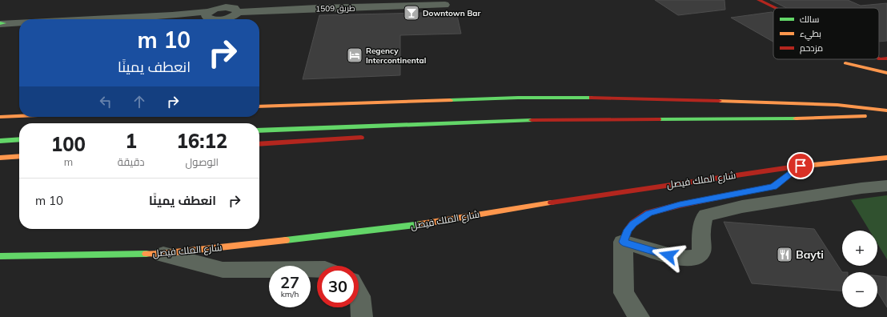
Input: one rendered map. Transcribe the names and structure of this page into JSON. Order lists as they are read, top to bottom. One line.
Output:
{"streets":{"main road":["شارع الملك فيصل"],"street":["طريق 1509"]},"places":{"bar":["Downtown Bar"],"hotel":["Regency Intercontinental"],"restaurant":["Bayti"]},"legend":["سالك","بطيء","مزدحم"],"page":{"turn":["10 m","انعطف يمينًا"],"eta":["16:12","الوصول","1","دقيقة","100","m"],"list":[{"name":"انعطف يمينًا","value":"10 m"}],"map_buttons":["+","−"],"speed":"27 km/h","limit":"30"}}
